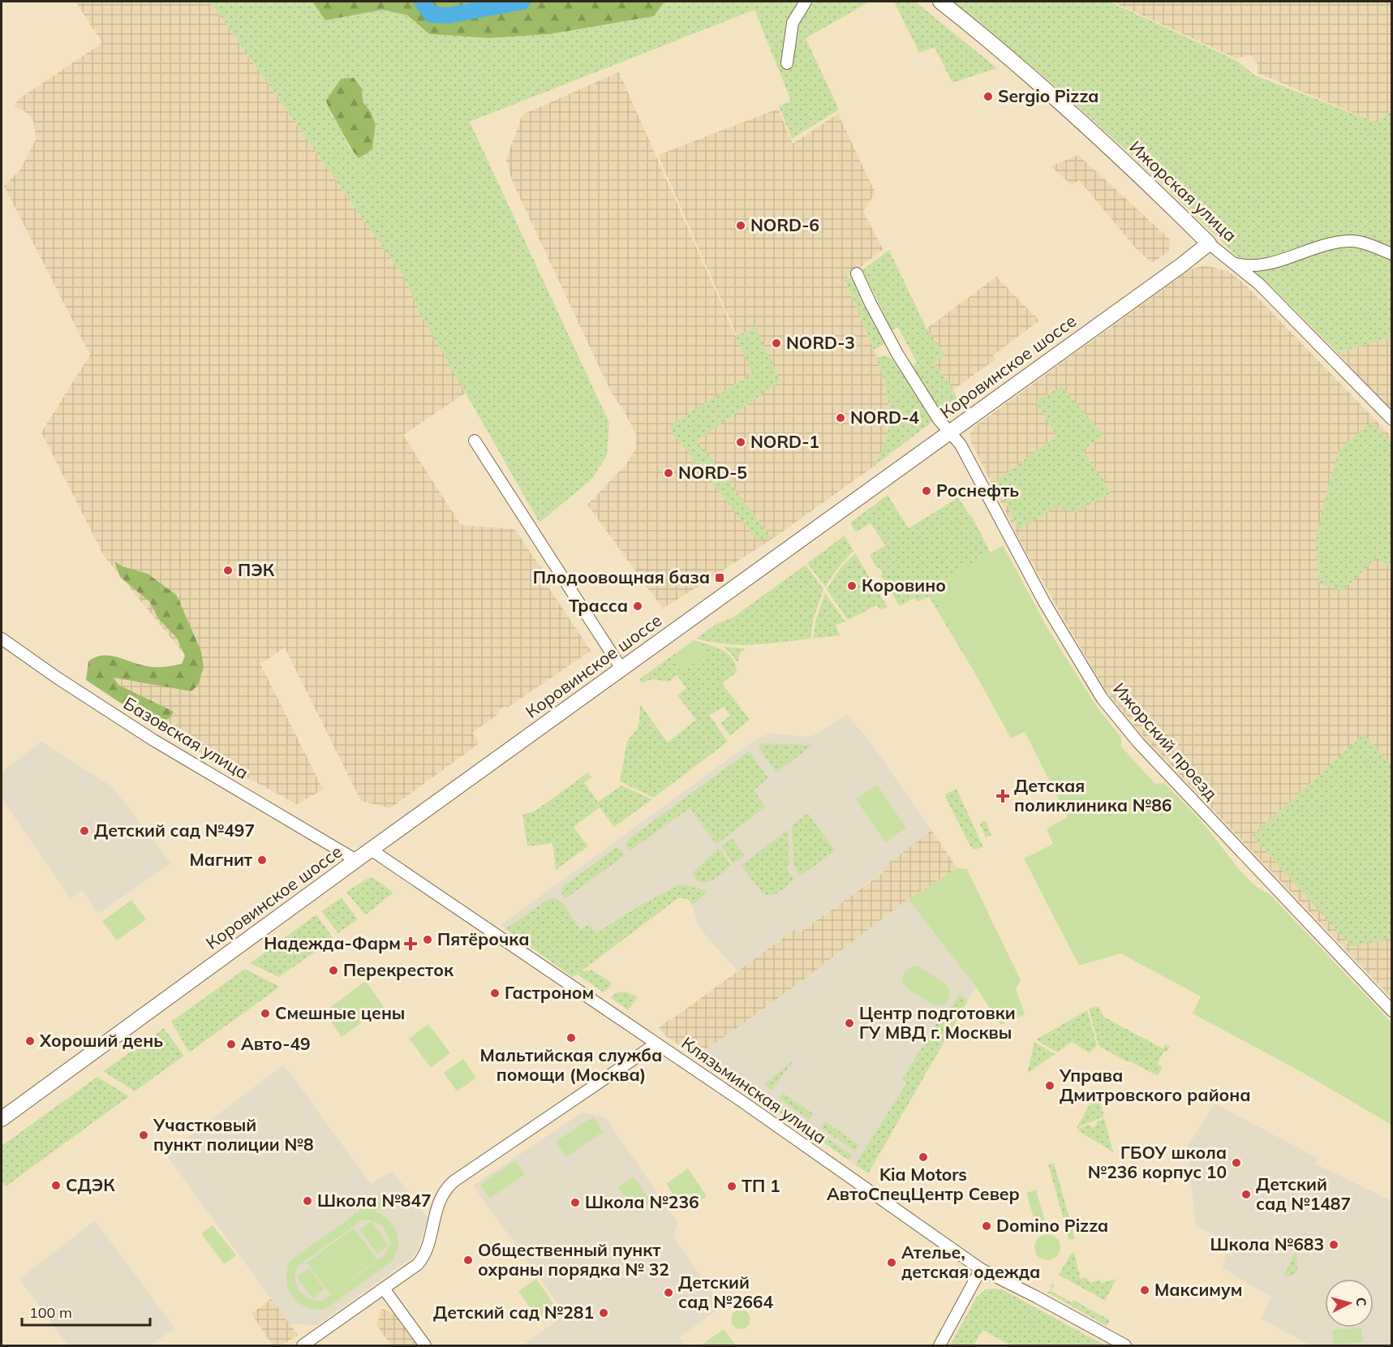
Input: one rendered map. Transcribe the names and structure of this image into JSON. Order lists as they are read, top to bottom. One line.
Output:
{"streets":{"main road":["Ижорская улица","Коровинское шоссе"],"street":["Базовская улица","Ижорский проезд","Клязьминская улица"]},"crossings":[["Ижорская улица","Коровинское шоссе"],["Коровинское шоссе","Базовская улица"],["Коровинское шоссе","Ижорский проезд"],["Коровинское шоссе","Клязьминская улица"]],"places":{"other":["Sergio Pizza","NORD-6","NORD-3","NORD-4","NORD-1","NORD-5","Роснефть","ПЭК","Коровино","Трасса","Детский сад №497","Магнит","Пятёрочка","Перекресток","Гастроном","Смешные цены","Центр подготовки ГУ МВД г. Москвы","Мальтийская служба помощи (Москва)","Хороший день","Авто-49","Управа Дмитровского района","Участковый пункт полиции №8","Kia Motors АвтоСпецЦентр Север","ГБОУ школа №236 корпус 10","СДЭК","ТП 1","Детский сад №1487","Школа №847","Школа №236","Domino Pizza","Школа №683","Общественный пункт охраны порядка № 32","Ателье, детская одежда","Максимум","Детский сад №2664","Детский сад №281"],"transit":["Плодоовощная база"],"health":["Детская поликлиника №86","Надежда-Фарм"]},"scale_bar":"100 m","north":"right"}
